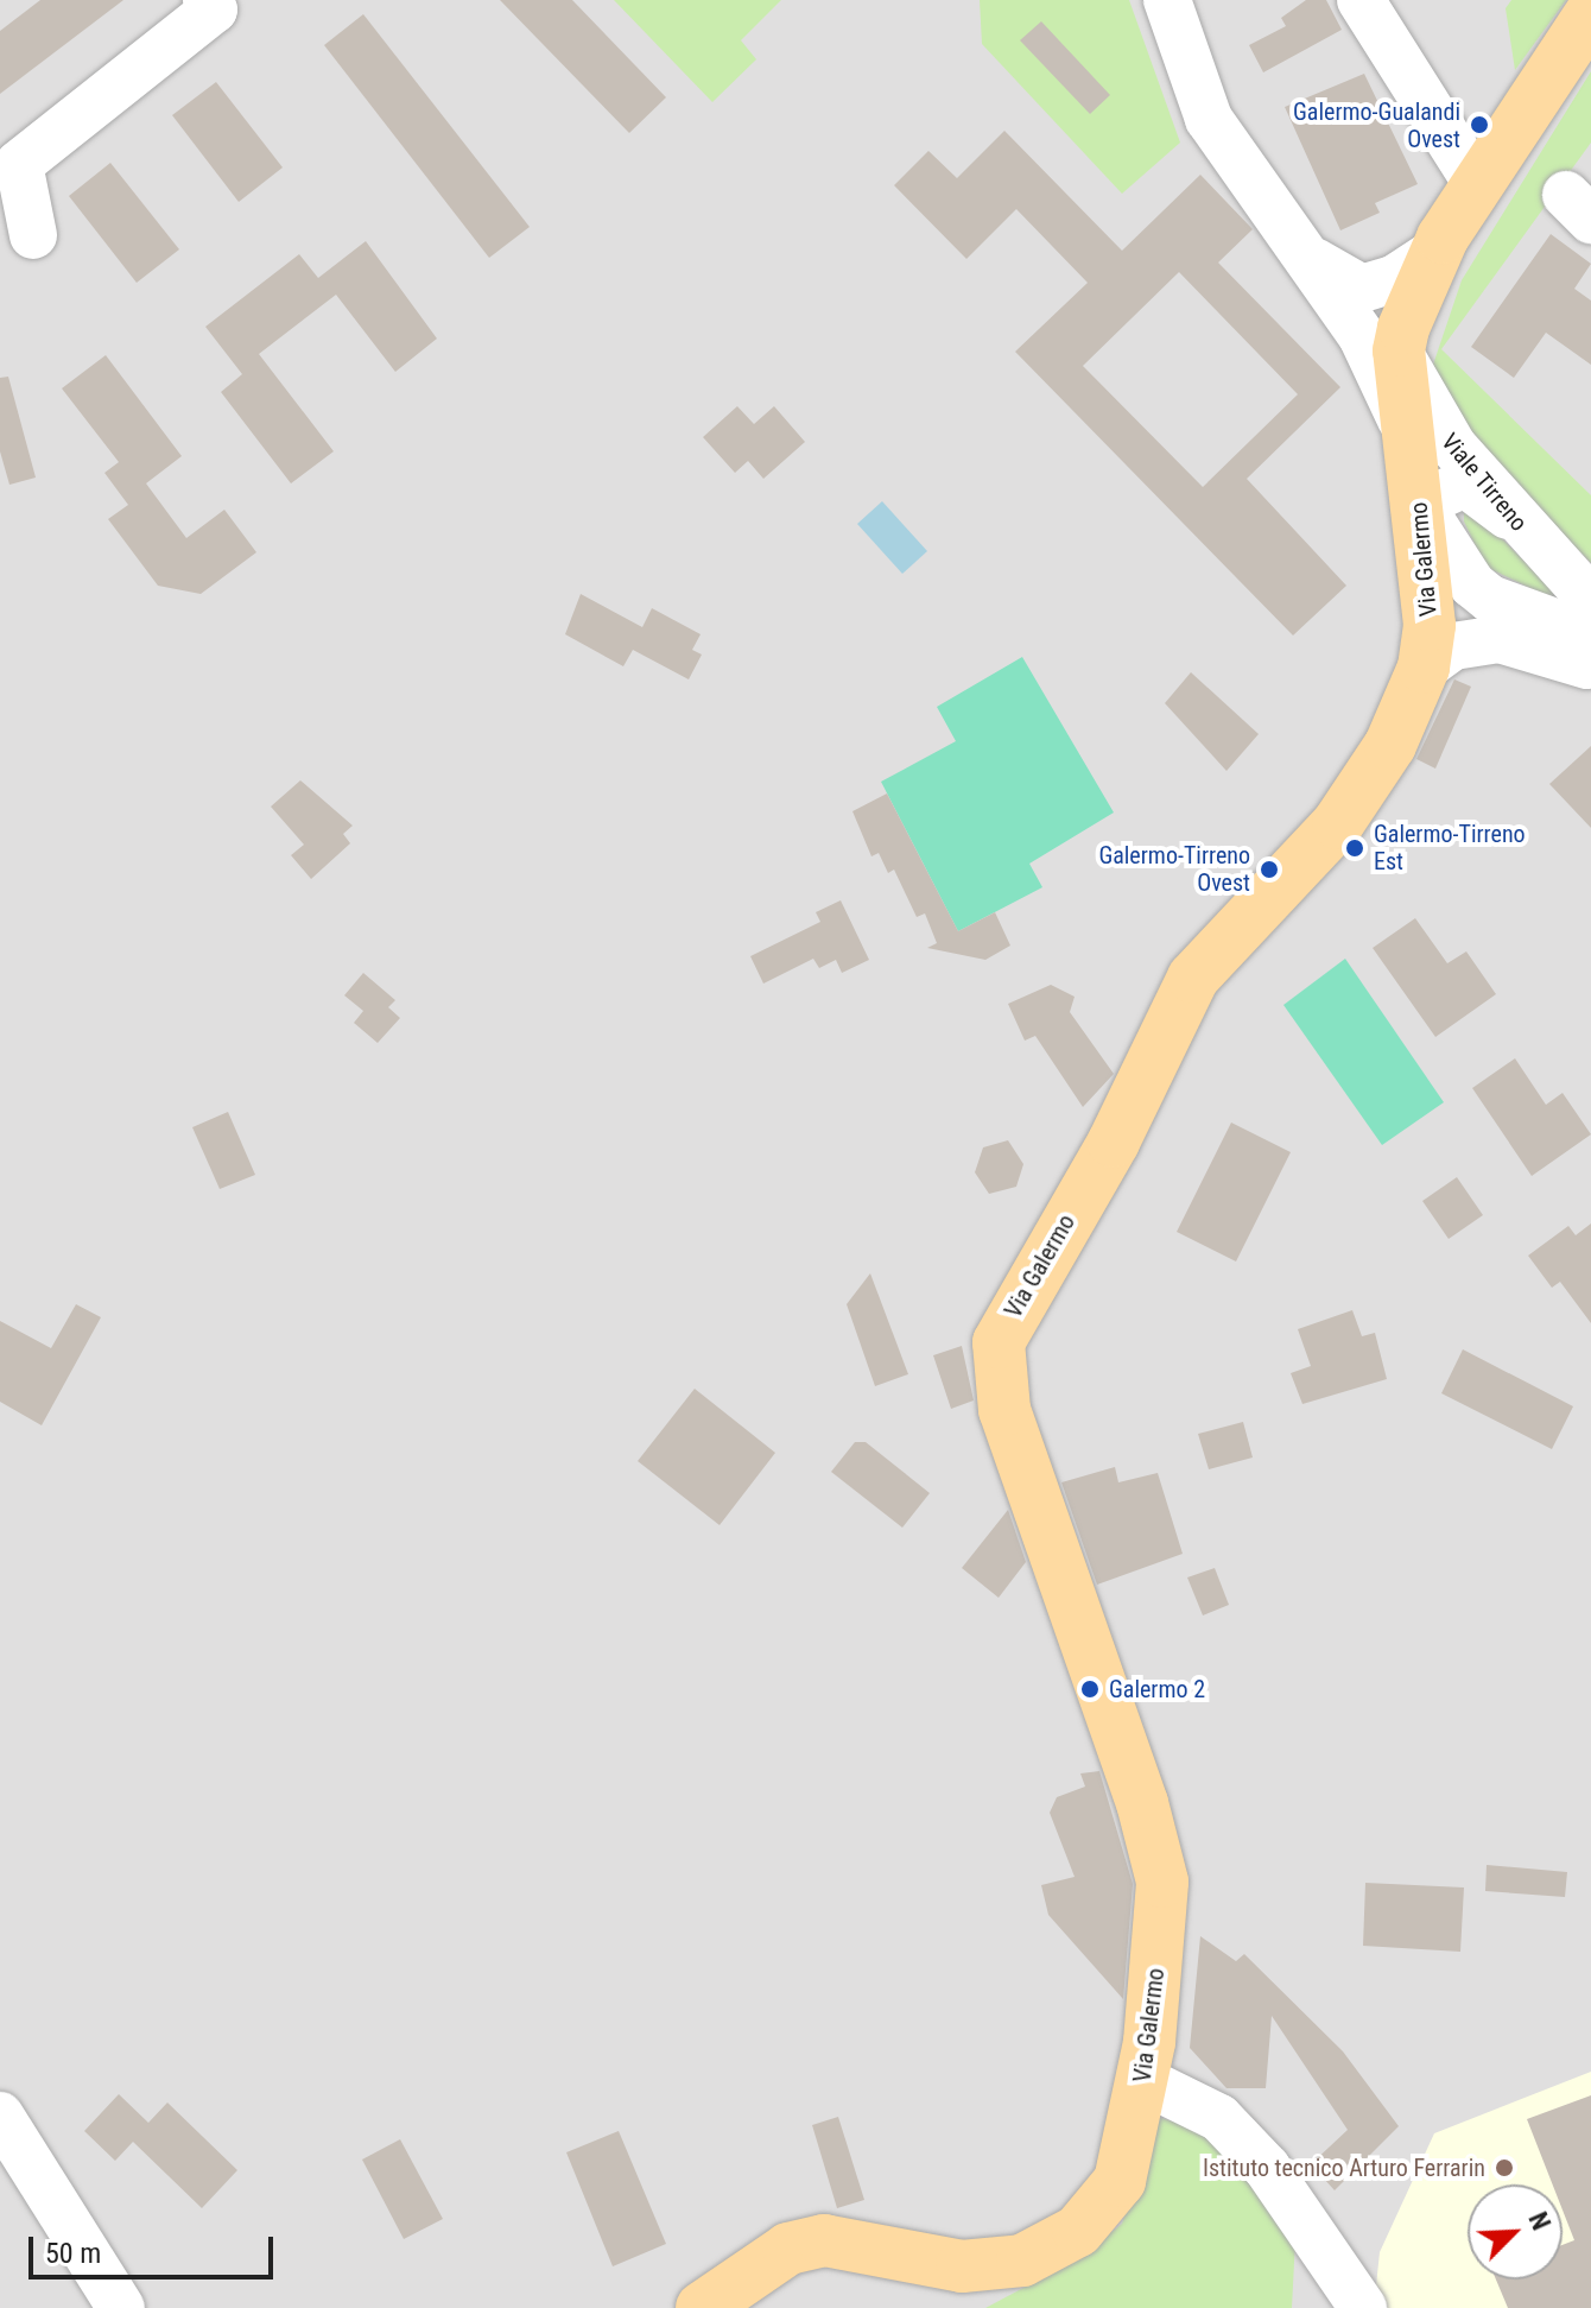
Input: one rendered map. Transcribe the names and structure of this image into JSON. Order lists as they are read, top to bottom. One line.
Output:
{"streets":{"main road":["Via Galermo"],"street":["Viale Tirreno"]},"crossings":[["Viale Tirreno","Via Galermo"]],"places":["Galermo-Gualandi Ovest","Galermo-Tirreno Est","Galermo-Tirreno Ovest","Galermo 2","Istituto tecnico Arturo Ferrarin"],"scale_bar":"50 m","north":"top right"}
